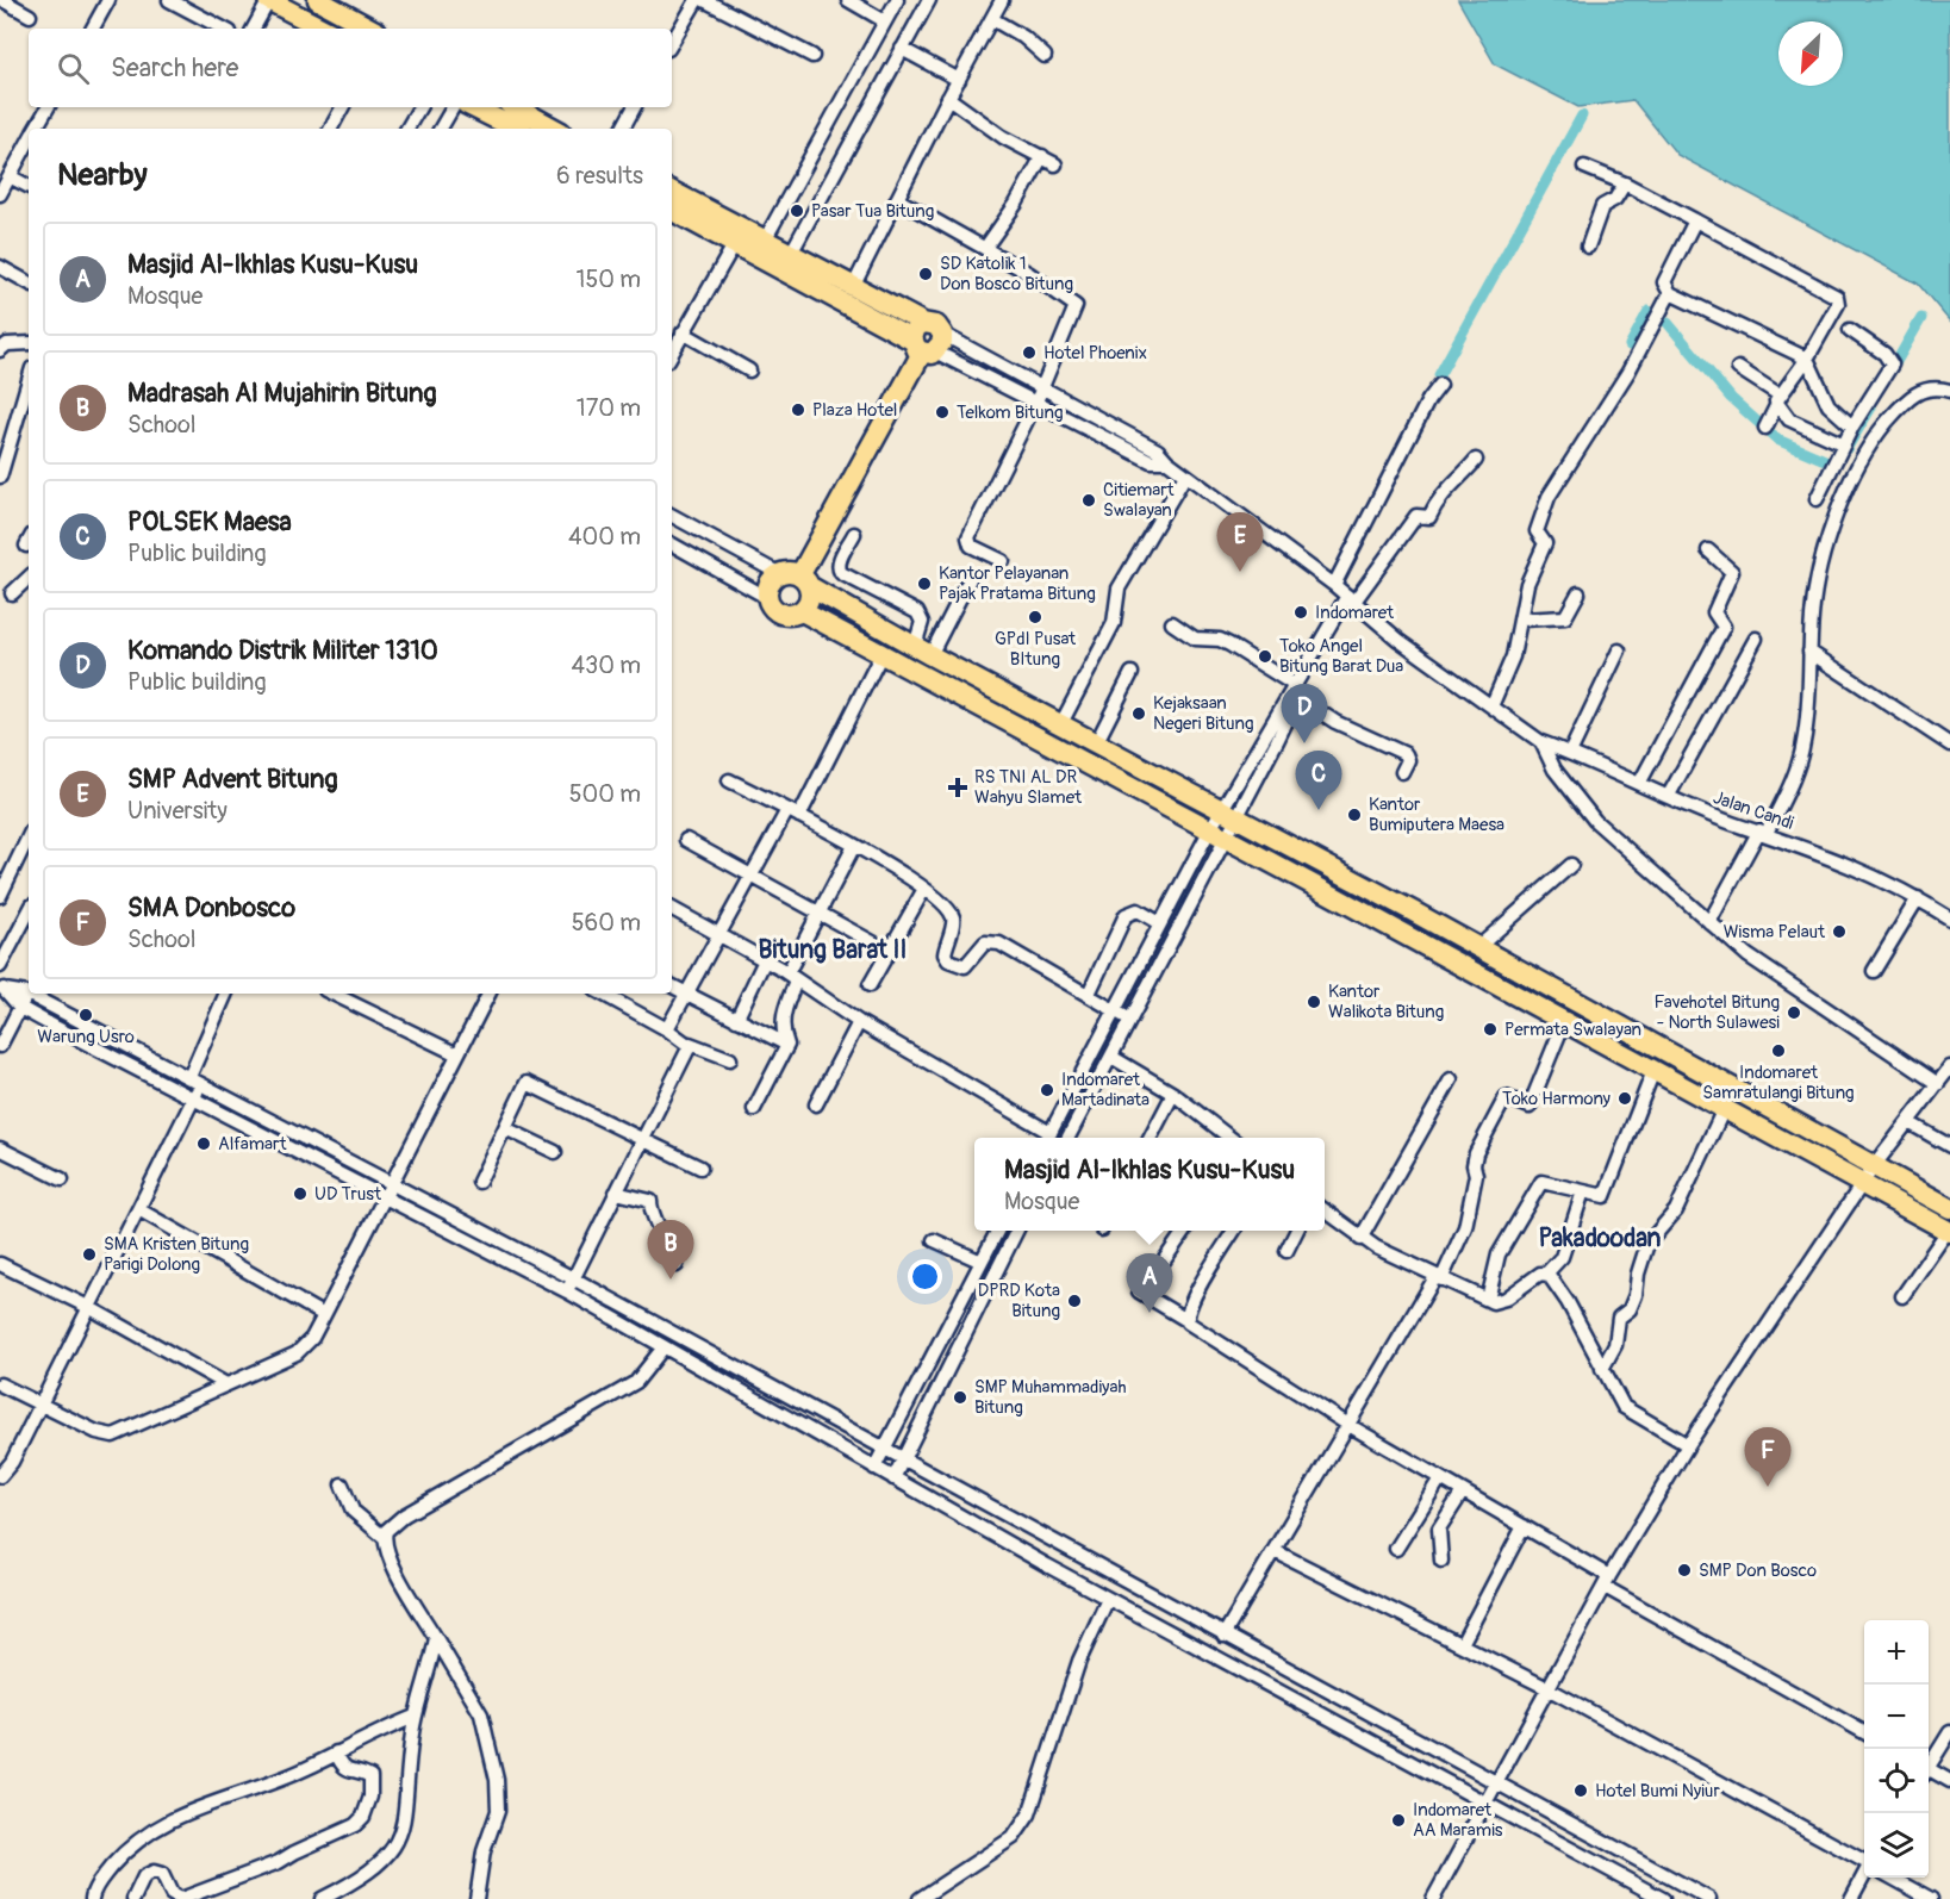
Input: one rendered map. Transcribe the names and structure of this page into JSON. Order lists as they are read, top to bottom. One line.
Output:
{"streets":{"street":["Jalan Candi"]},"districts":["Bitung Barat II","Pakadoodan"],"places":{"other":["Pasar Tua Bitung","SD Katolik 1 Don Bosco Bitung","Hotel Phoenix","Plaza Hotel","Telkom Bitung","Citiemart Swalayan","Kantor Pelayanan Pajak Pratama Bitung","Indomaret","GPdI Pusat BItung","Toko Angel Bitung Barat Dua","Kejaksaan Negeri Bitung","Kantor Bumiputera Maesa","Wisma Pelaut","Kantor Walikota Bitung","Favehotel Bitung - North Sulawesi","Warung Usro","Permata Swalayan","Indomaret Samratulangi Bitung","Indomaret Martadinata","Toko Harmony","Alfamart","UD Trust","SMA Kristen Bitung Parigi Dolong","DPRD Kota Bitung","SMP Muhammadiyah Bitung","SMP Don Bosco","Hotel Bumi Nyiur","Indomaret AA Maramis"],"health":["RS TNI AL DR Wahyu Slamet"]},"north":"bottom left","page":{"search":"Search here","heading":["Nearby","6 results"],"list":[{"mark":"A","name":"Masjid Al-Ikhlas Kusu-Kusu","note":"Mosque","value":"150 m"},{"mark":"B","name":"Madrasah Al Mujahirin Bitung","note":"School","value":"170 m"},{"mark":"C","name":"POLSEK Maesa","note":"Public building","value":"400 m"},{"mark":"D","name":"Komando Distrik Militer 1310","note":"Public building","value":"430 m"},{"mark":"E","name":"SMP Advent Bitung","note":"University","value":"500 m"},{"mark":"F","name":"SMA Donbosco","note":"School","value":"560 m"}],"pins":["E","D","C","B","A","F"],"popup":["Masjid Al-Ikhlas Kusu-Kusu","Mosque"],"map_buttons":["+","−"]}}
